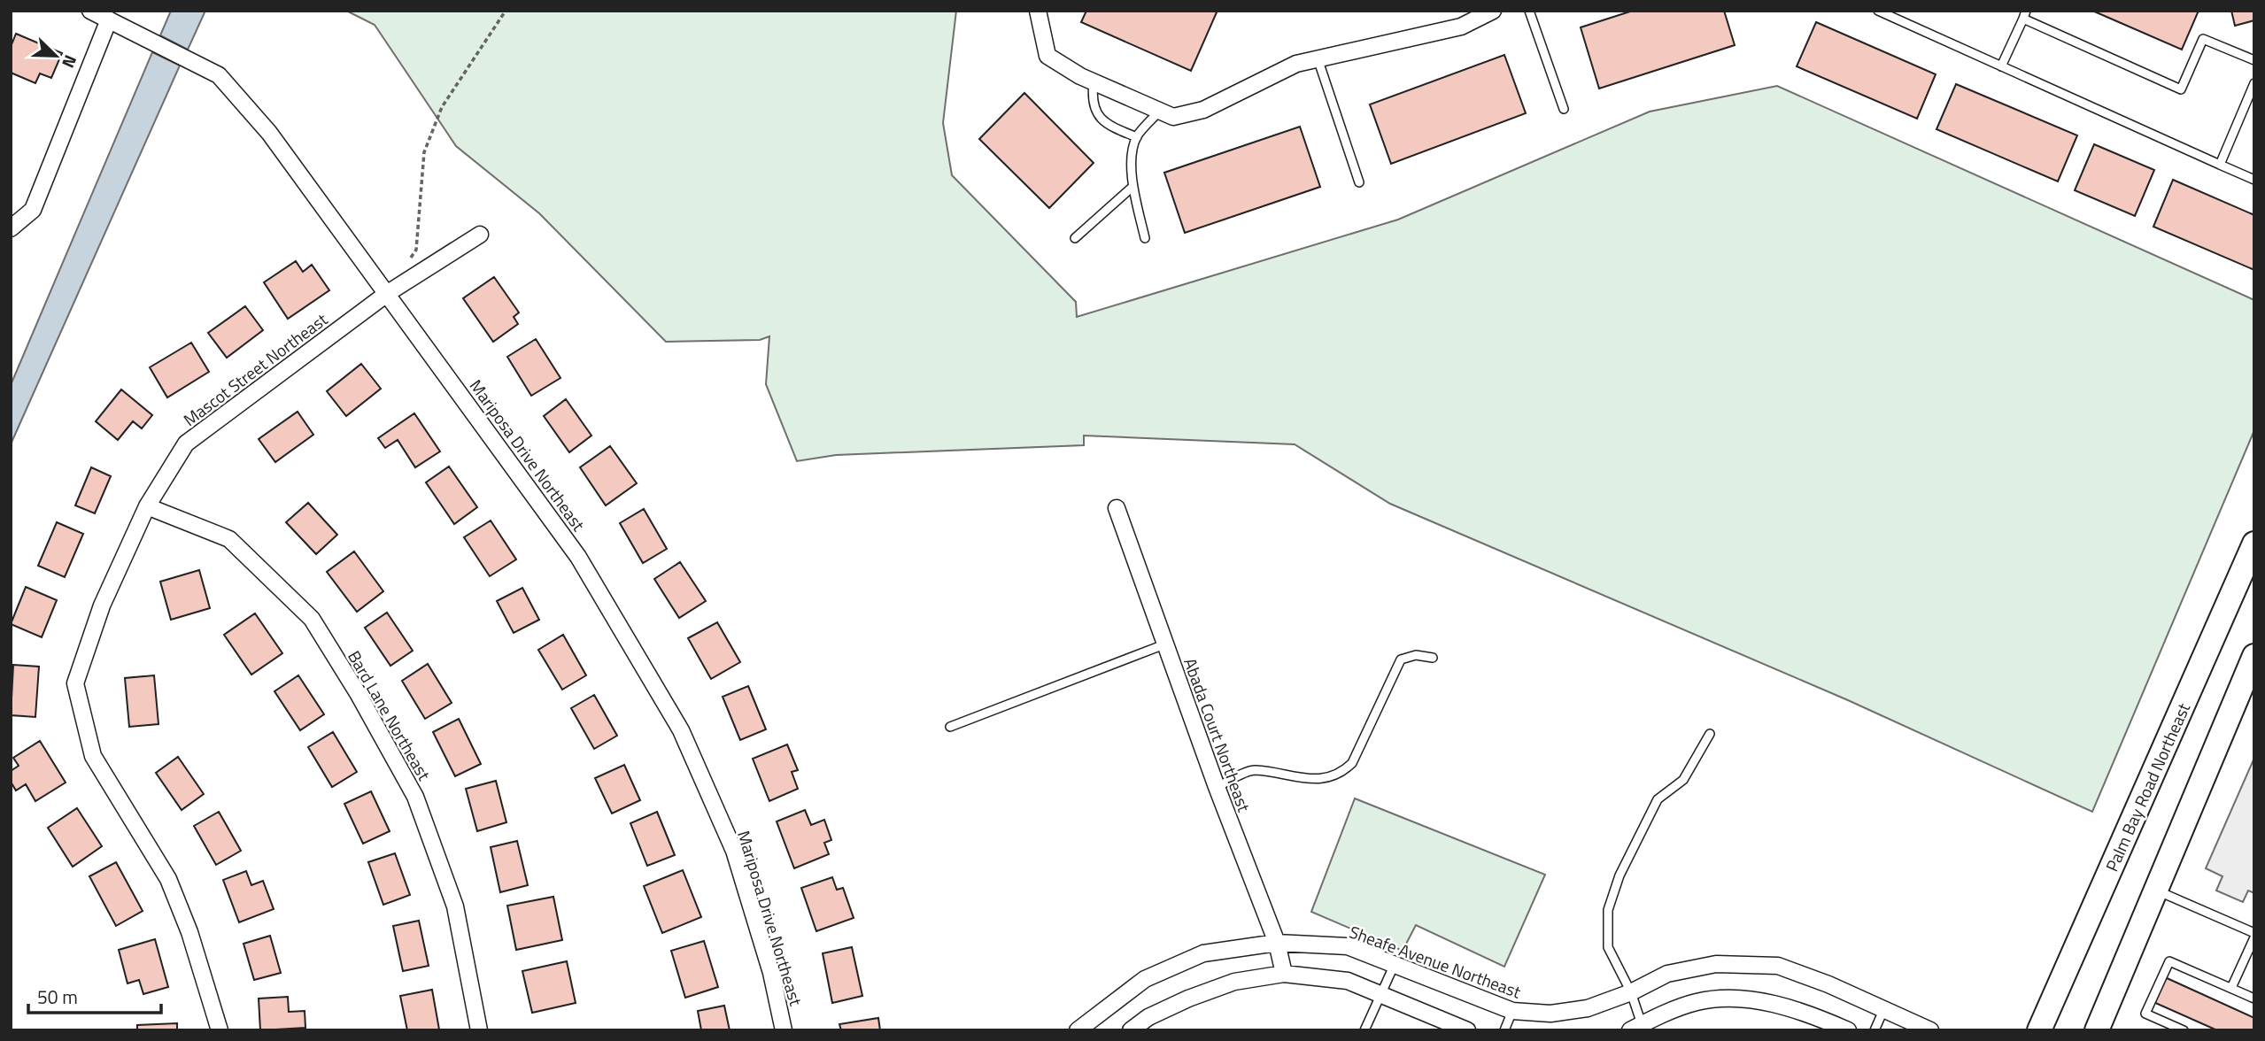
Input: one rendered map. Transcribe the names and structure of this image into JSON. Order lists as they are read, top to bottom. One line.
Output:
{"streets":{"main road":["Palm Bay Road Northeast"],"street":["Mascot Street Northeast","Mariposa Drive Northeast","Bard Lane Northeast","Abada Court Northeast","Sheafe Avenue Northeast"]},"crossings":[["Mascot Street Northeast","Mariposa Drive Northeast"],["Mascot Street Northeast","Bard Lane Northeast"],["Abada Court Northeast","Sheafe Avenue Northeast"]],"scale_bar":"50 m","north":"bottom right"}
